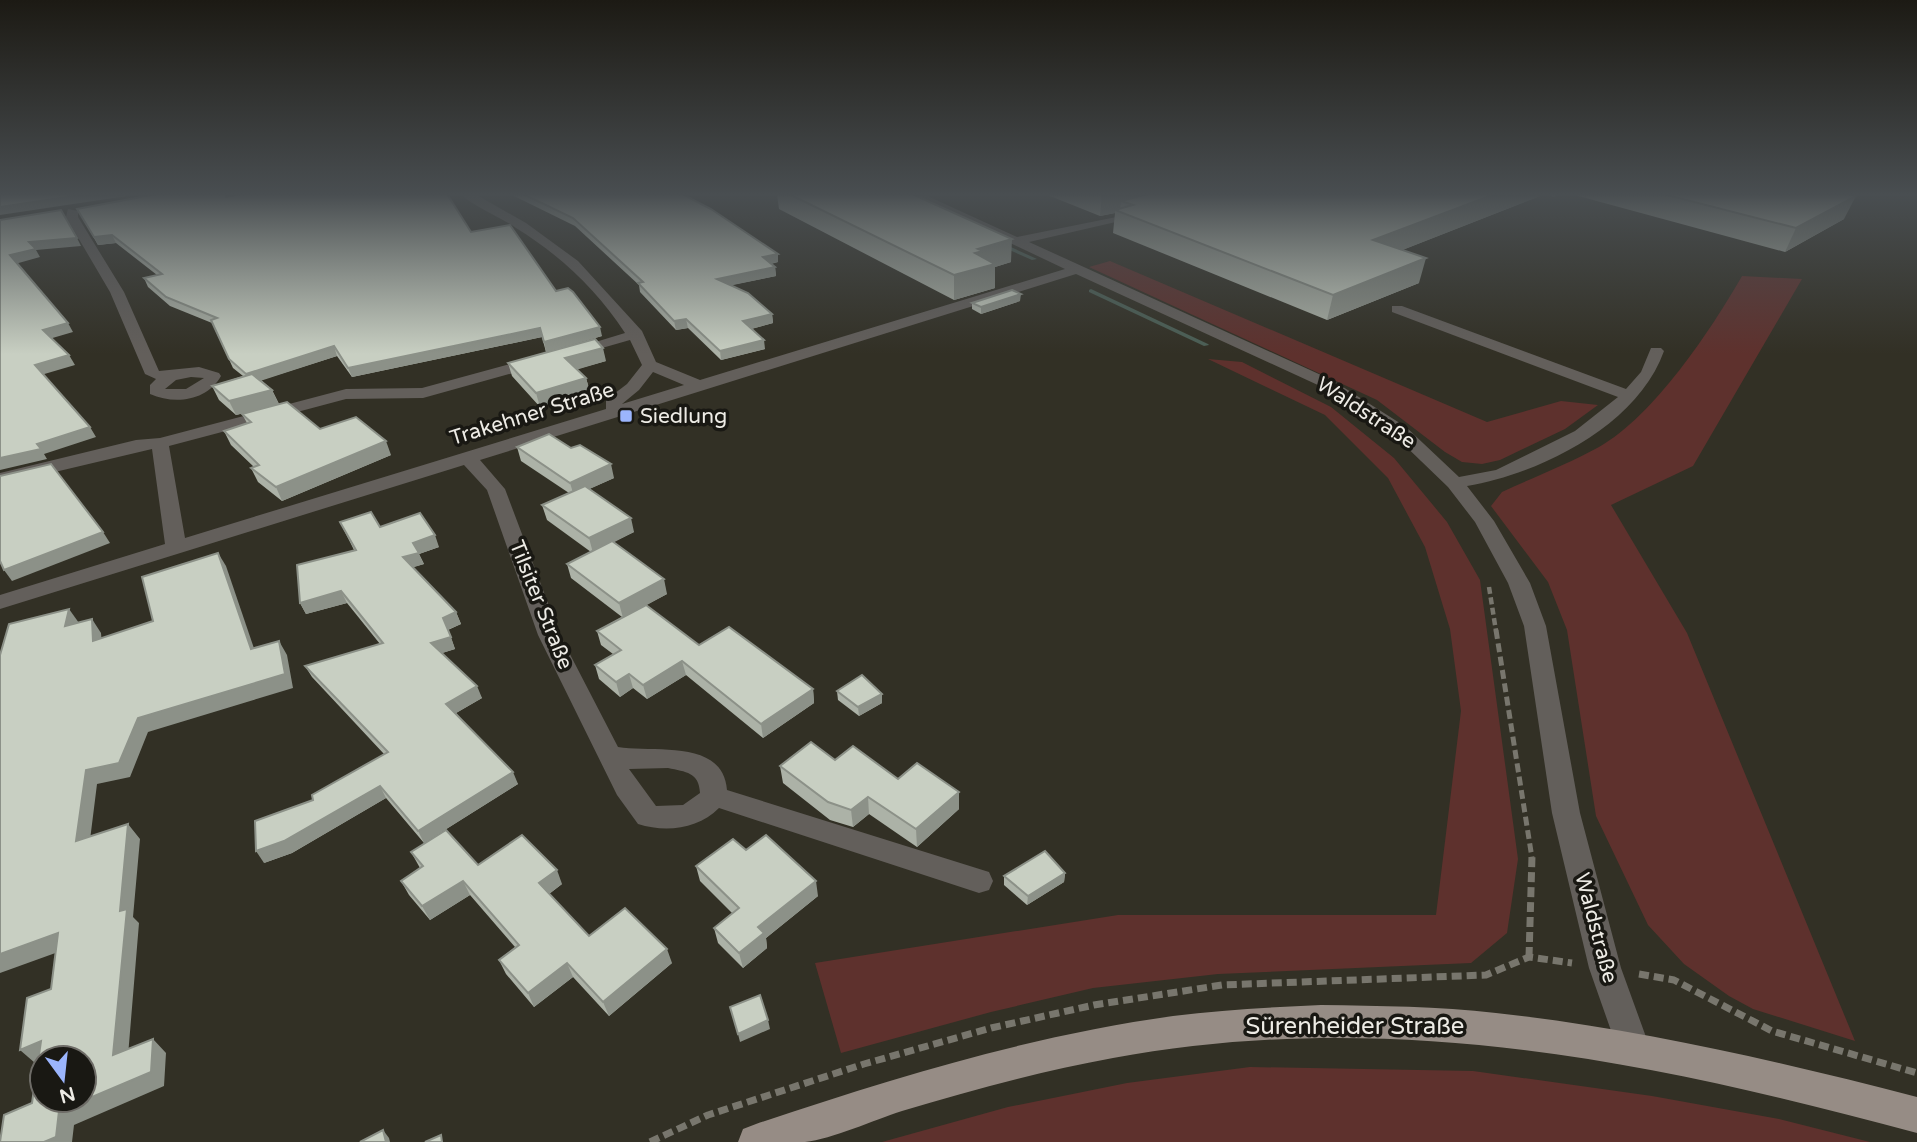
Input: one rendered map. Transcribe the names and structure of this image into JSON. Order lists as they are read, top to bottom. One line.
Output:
{"streets":{"main road":["Sürenheider Straße"],"street":["Waldstraße","Trakehner Straße","Tilsiter Straße"]},"crossings":[["Waldstraße","Trakehner Straße"],["Waldstraße","Sürenheider Straße"],["Trakehner Straße","Tilsiter Straße"]],"places":{"transit":["Siedlung"]},"north":"bottom"}
